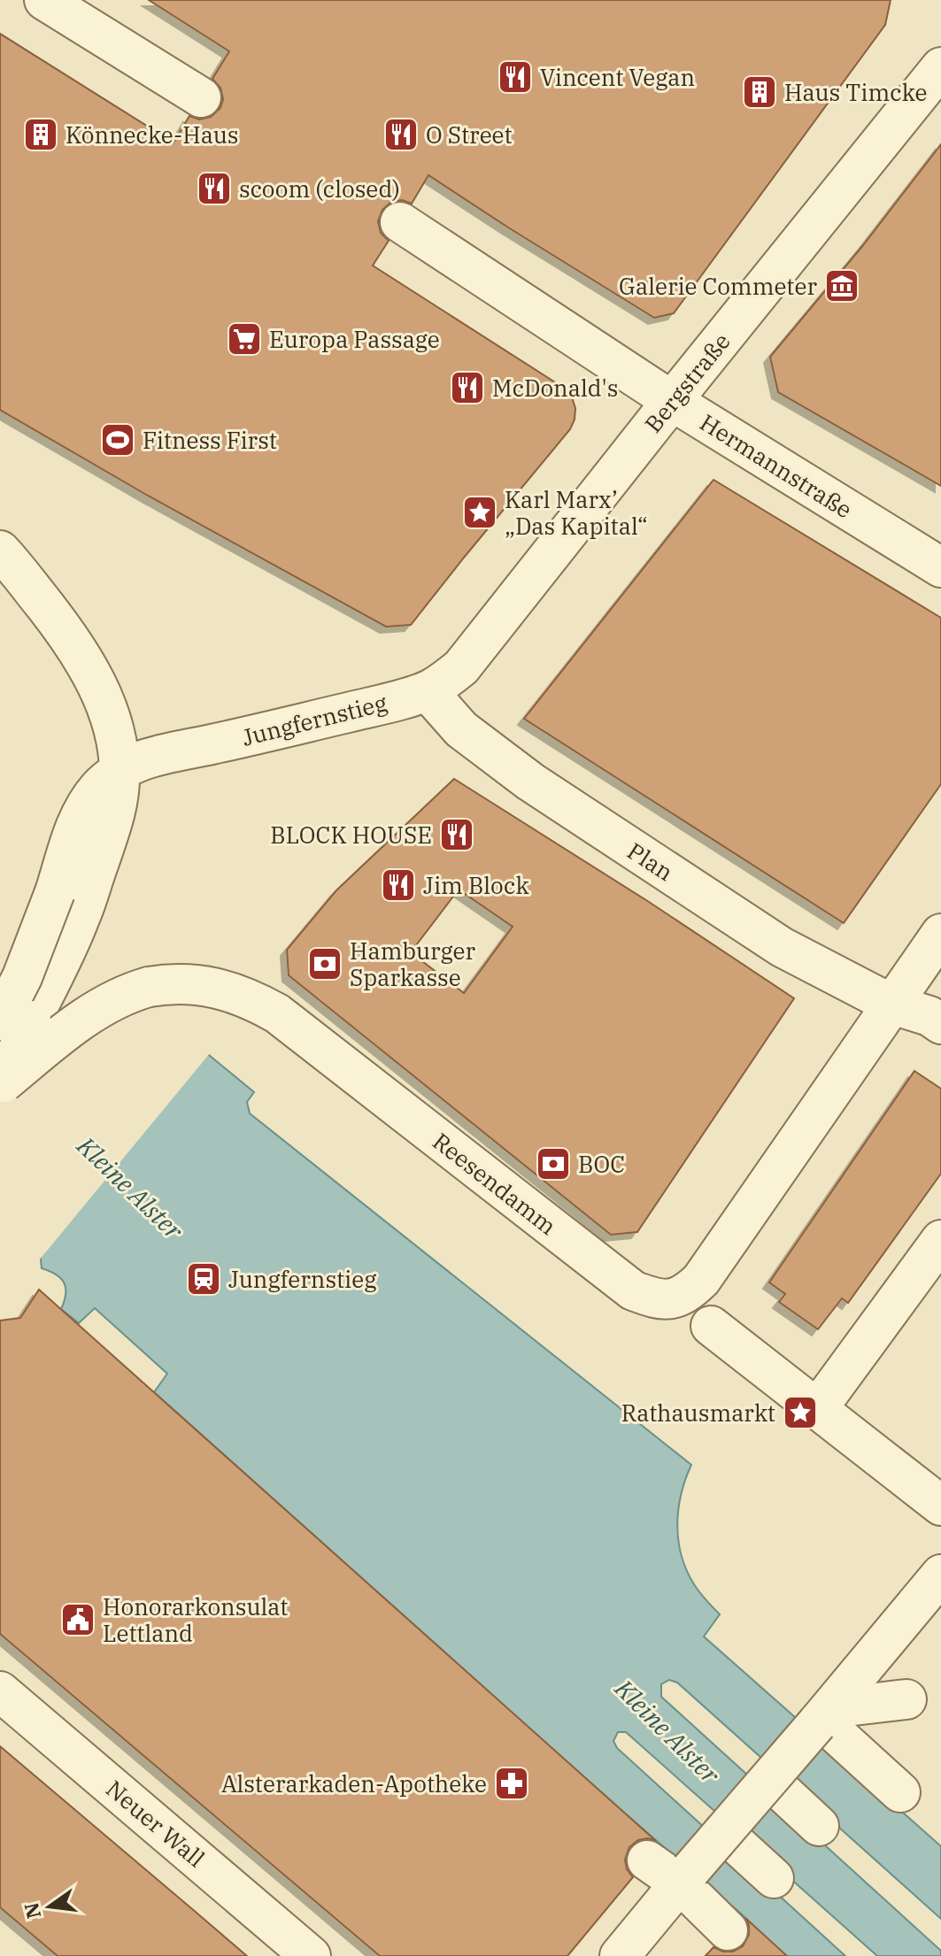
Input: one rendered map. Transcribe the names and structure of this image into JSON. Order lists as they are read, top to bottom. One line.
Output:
{"streets":{"street":["Bergstraße","Hermannstraße","Jungfernstieg","Plan","Reesendamm","Neuer Wall"]},"crossings":[["Bergstraße","Hermannstraße"],["Bergstraße","Jungfernstieg"],["Bergstraße","Plan"],["Jungfernstieg","Plan"],["Plan","Reesendamm"]],"water":["Kleine Alster"],"places":{"restaurant":["Vincent Vegan","O Street","scoom (closed)","McDonald's","BLOCK HOUSE","Jim Block"],"building":["Haus Timcke","Könnecke-Haus"],"museum":["Galerie Commeter"],"supermarket":["Europa Passage"],"sports":["Fitness First"],"place":["Karl Marx’ „Das Kapital“","Rathausmarkt"],"bank":["Hamburger Sparkasse","BOC"],"station":["Jungfernstieg"],"public building":["Honorarkonsulat Lettland"],"pharmacy":["Alsterarkaden-Apotheke"]},"north":"left"}
